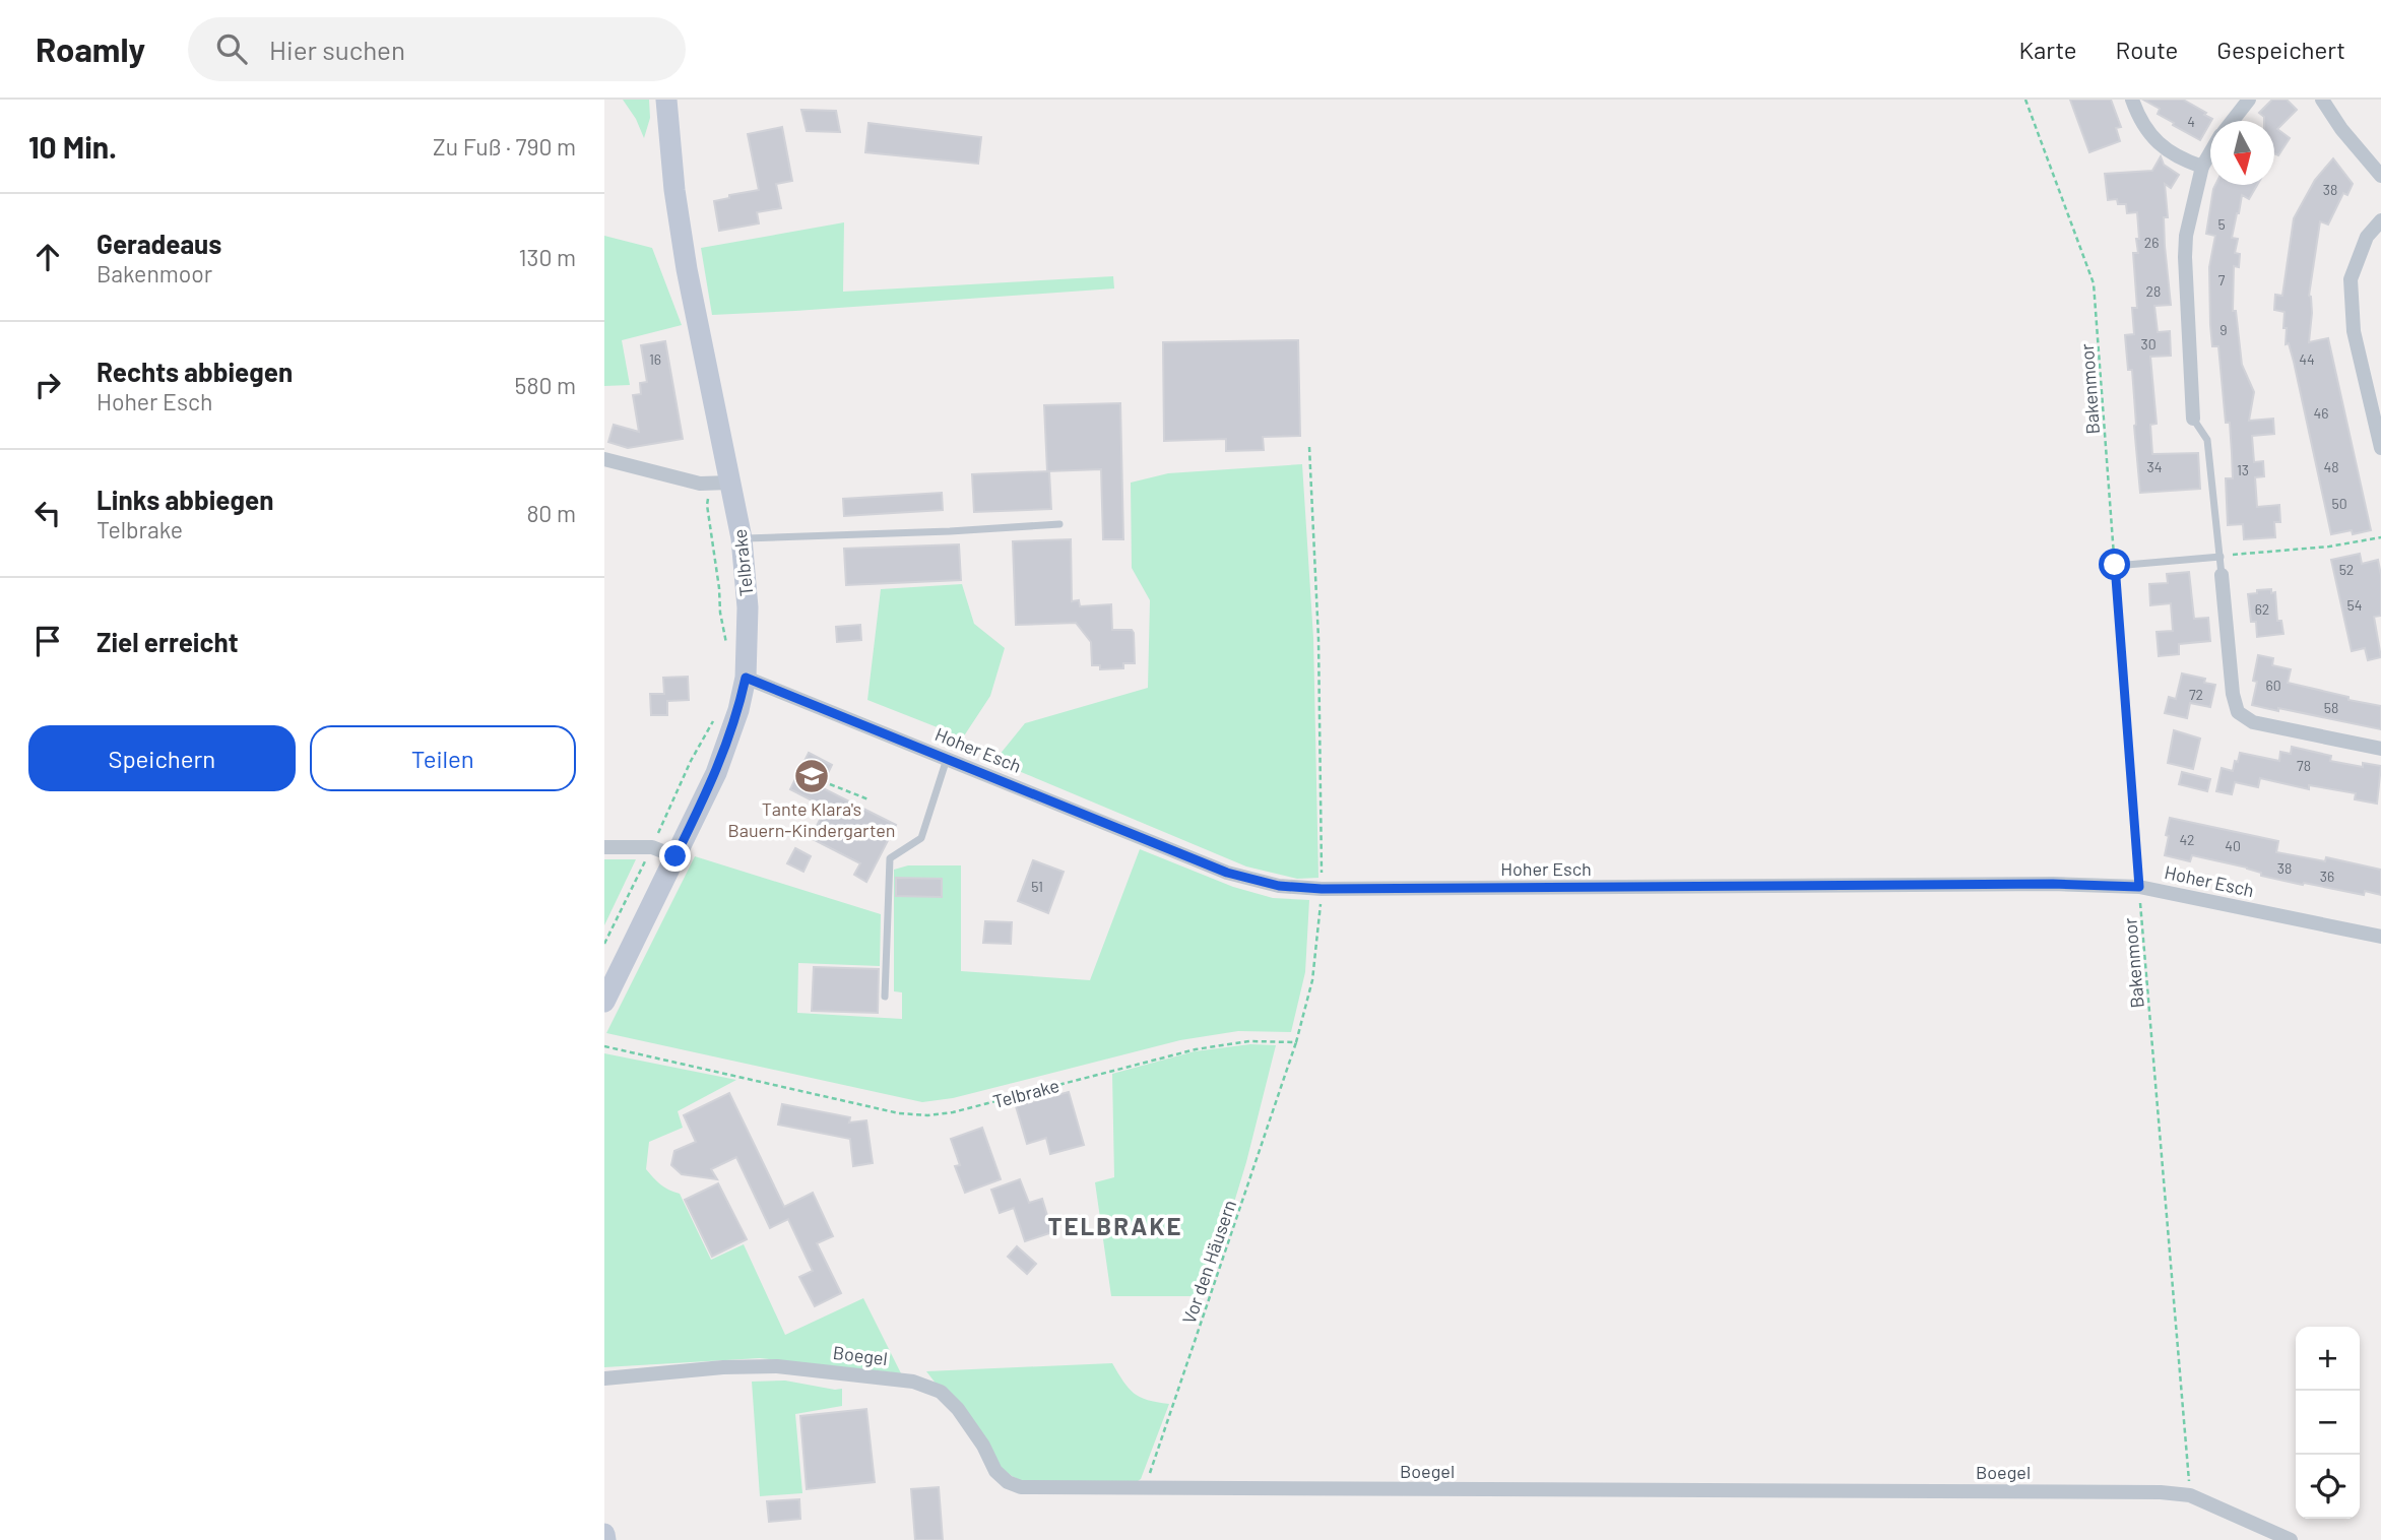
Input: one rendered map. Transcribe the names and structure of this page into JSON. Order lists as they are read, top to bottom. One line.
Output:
{"streets":{"street":["Telbrake","Hoher Esch","Boegel"],"path":["Bakenmoor","Vor den Häusern"]},"crossings":[["Bakenmoor","Hoher Esch"],["Bakenmoor","Boegel"],["Telbrake","Hoher Esch"],["Telbrake","Vor den Häusern"],["Vor den Häusern","Boegel"]],"districts":["TELBRAKE"],"places":{"school or university":["Tante Klara's Bauern-Kindergarten"]},"house_numbers":["4","38","5","26","7","28","9","30","16","44","46","34","48","13","50","52","54","62","60","72","58","78","42","40","38","36","51"],"north":"bottom","page":{"header":"Roamly","search":"Hier suchen","nav":["Karte","Route","Gespeichert"],"heading":["10 Min.","Zu Fuß · 790 m"],"list":[["Geradeaus","Bakenmoor","130 m"],["Rechts abbiegen","Hoher Esch","580 m"],["Links abbiegen","Telbrake","80 m"],"Ziel erreicht"],"buttons":["Speichern","Teilen"],"map_buttons":["+","−"]}}
